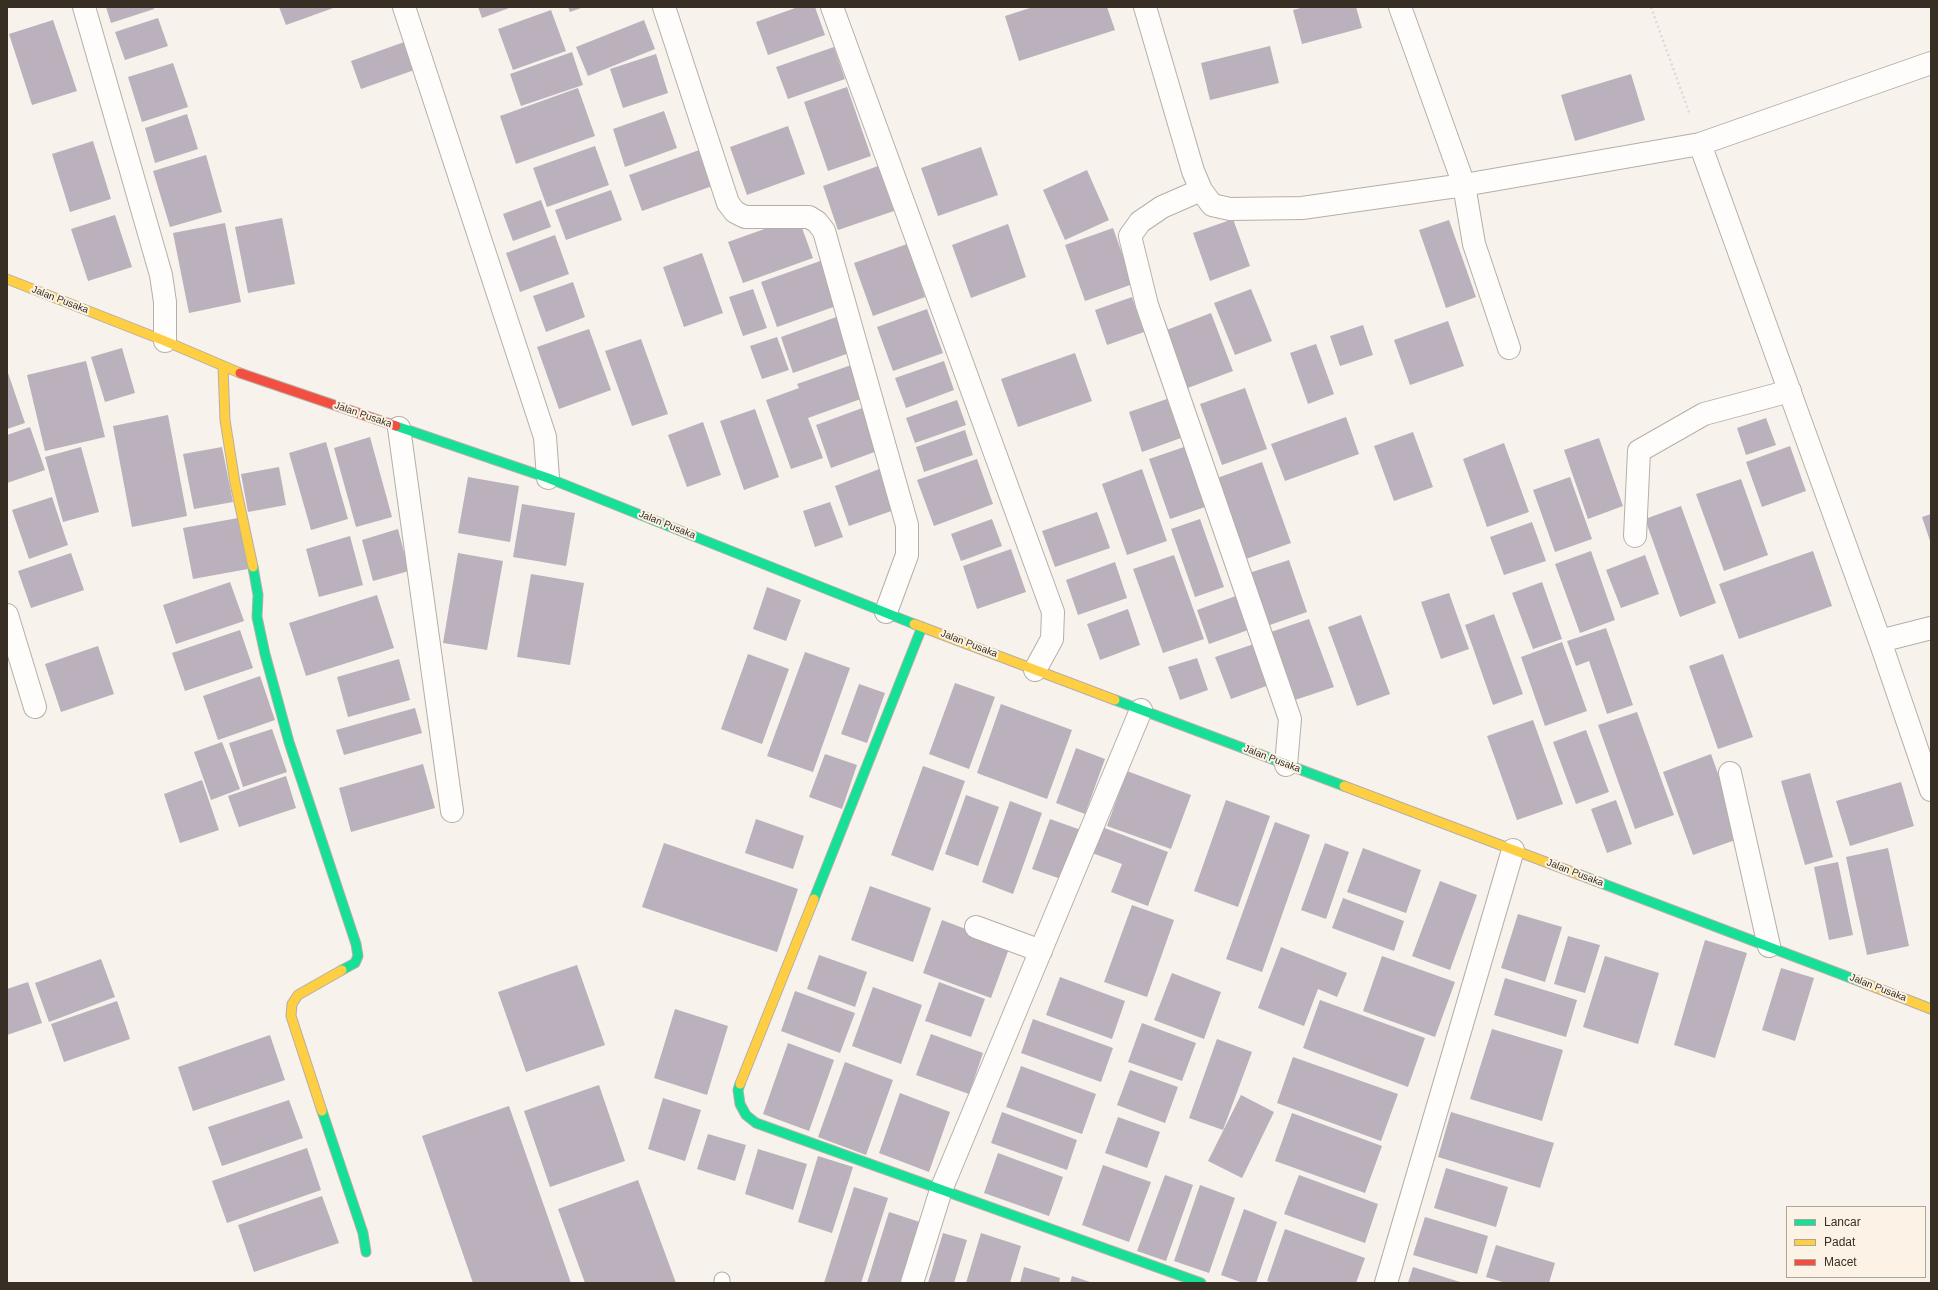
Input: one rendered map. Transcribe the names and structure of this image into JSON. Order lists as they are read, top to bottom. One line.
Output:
{"streets":{"street":["Jalan Pusaka"]},"legend":["Lancar","Padat","Macet"]}
